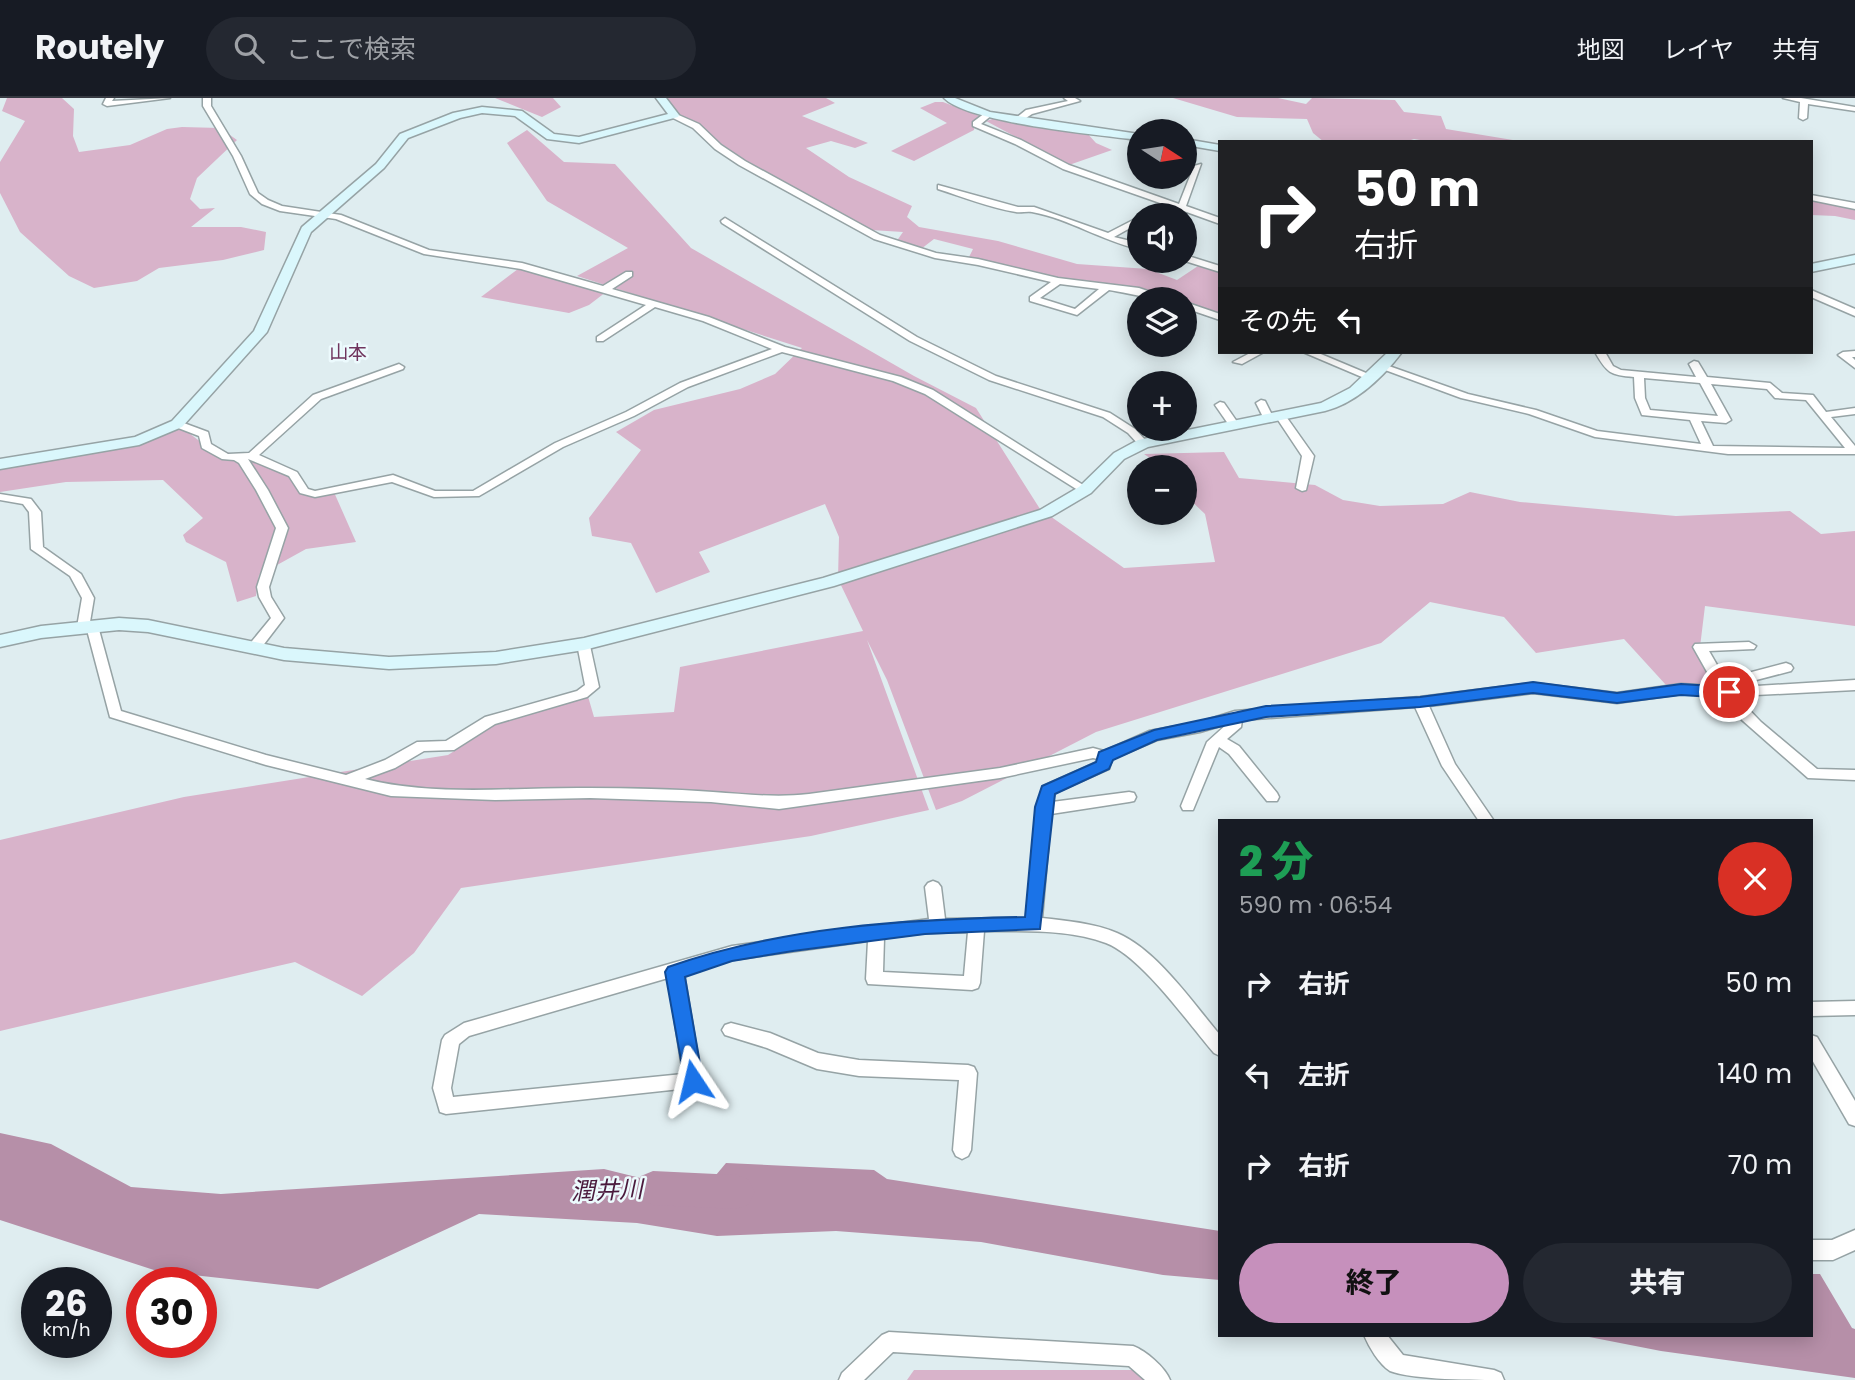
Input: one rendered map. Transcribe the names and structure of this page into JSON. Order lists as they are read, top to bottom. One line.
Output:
{"districts":["山本"],"water":["潤井川"],"north":"right","page":{"header":"Routely","search":"ここで検索","nav":["地図","レイヤ","共有"],"map_buttons":["+","−"],"turn":["50 m","右折"],"then":"その先","heading":["2 分","590 m · 06:54"],"list":[{"name":"右折","value":"50 m"},{"name":"左折","value":"140 m"},{"name":"右折","value":"70 m"}],"buttons":["終了","共有"],"speed":"26 km/h","limit":"30"}}
